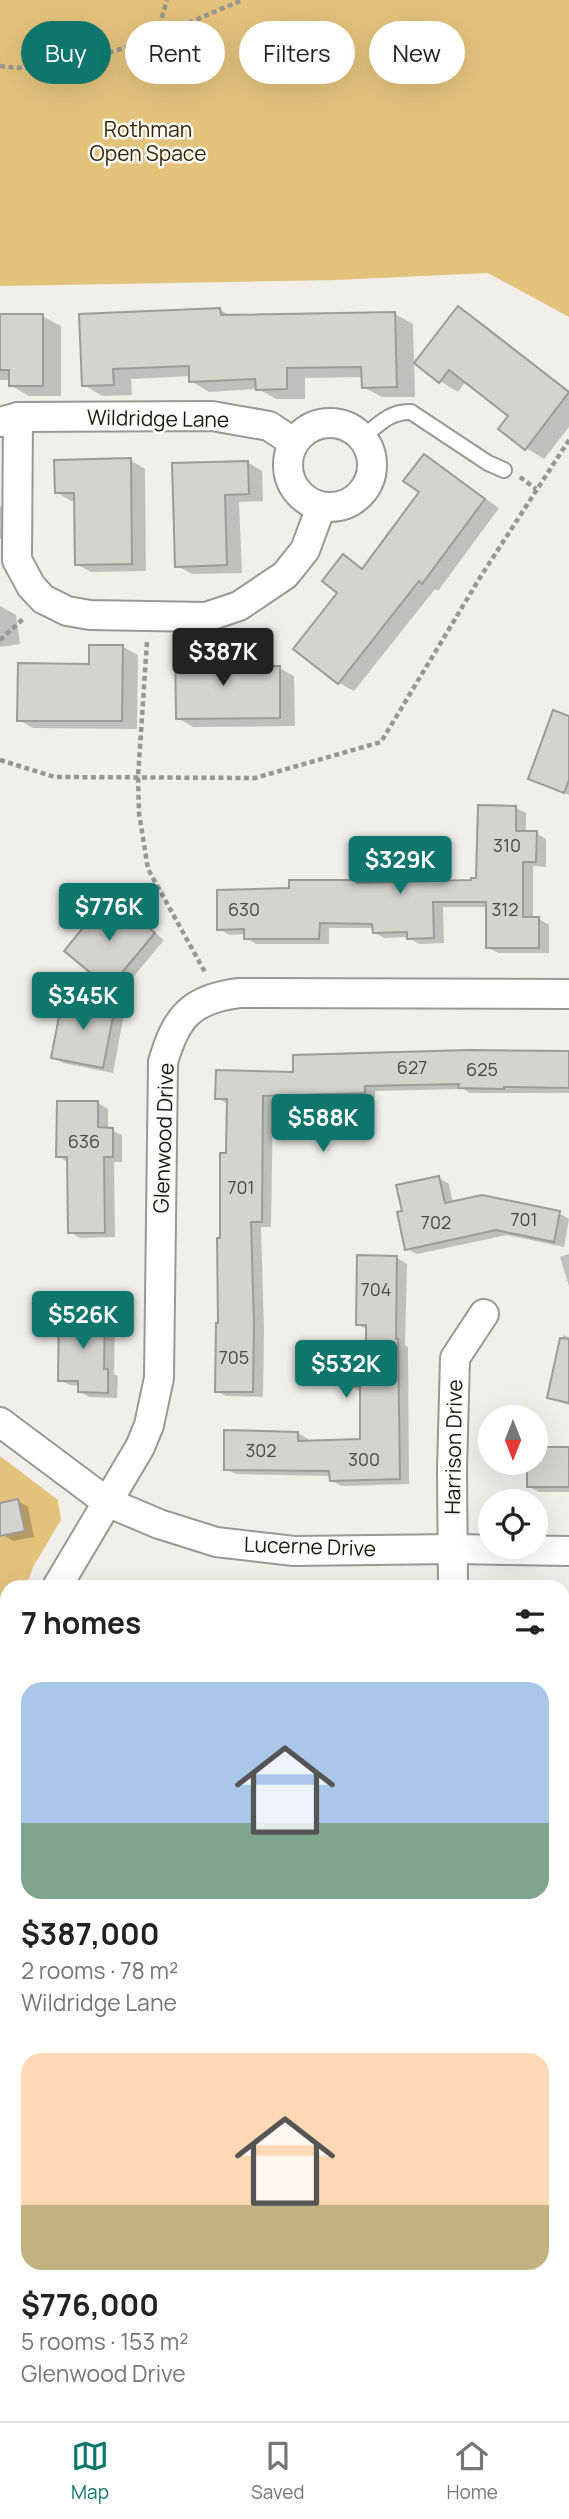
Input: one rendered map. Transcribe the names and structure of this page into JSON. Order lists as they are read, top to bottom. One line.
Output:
{"streets":{"street":["Wildridge Lane","Glenwood Drive","Harrison Drive","Lucerne Drive"]},"crossings":[["Glenwood Drive","Lucerne Drive"],["Harrison Drive","Lucerne Drive"]],"parks":["Rothman Open Space"],"house_numbers":["310","630","312","627","625","636","701","701","702","704","705","302","300"],"north":"bottom","page":{"chip":["Buy","Rent","Filters","New"],"price":["$387K","$329K","$776K","$345K","$588K","$526K","$532K"],"heading":"7 homes","list":[{"name":"$387,000","note":"2 rooms · 78 m² · Wildridge Lane"},{"name":"$776,000","note":"5 rooms · 153 m² · Glenwood Drive"}],"tabs":["Map","Saved","Home"]}}
